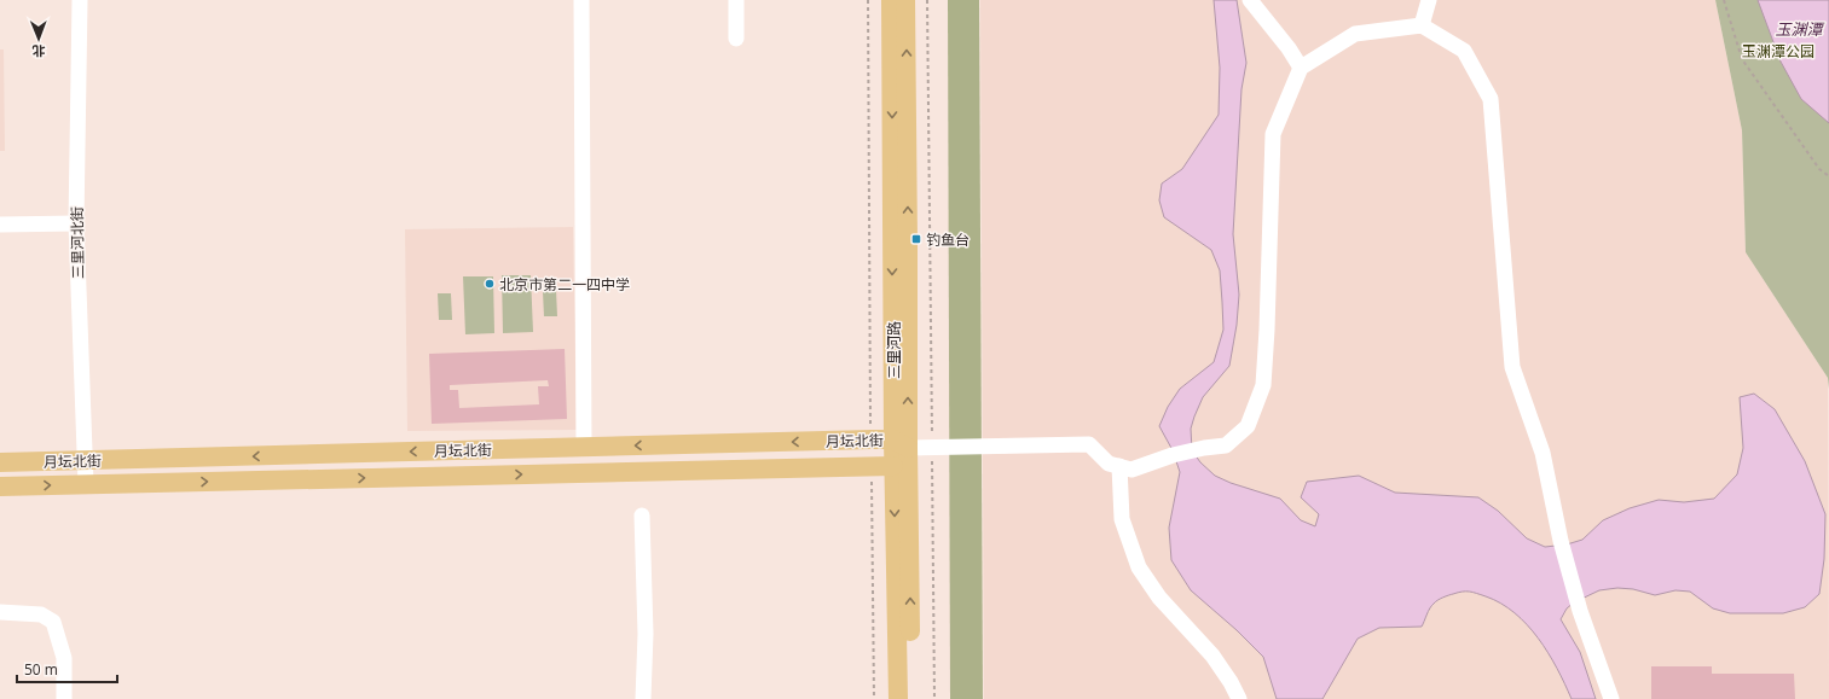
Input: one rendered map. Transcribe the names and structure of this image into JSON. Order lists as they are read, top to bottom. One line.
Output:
{"streets":{"main road":["三里河路","月坛北街"],"street":["三里河北街"]},"crossings":[["三里河北街","月坛北街"],["三里河路","月坛北街"]],"water":["玉渊潭"],"parks":["玉渊潭公园"],"places":{"transit":["钓鱼台"],"other":["北京市第二一四中学"]},"scale_bar":"50 m","north":"bottom"}
